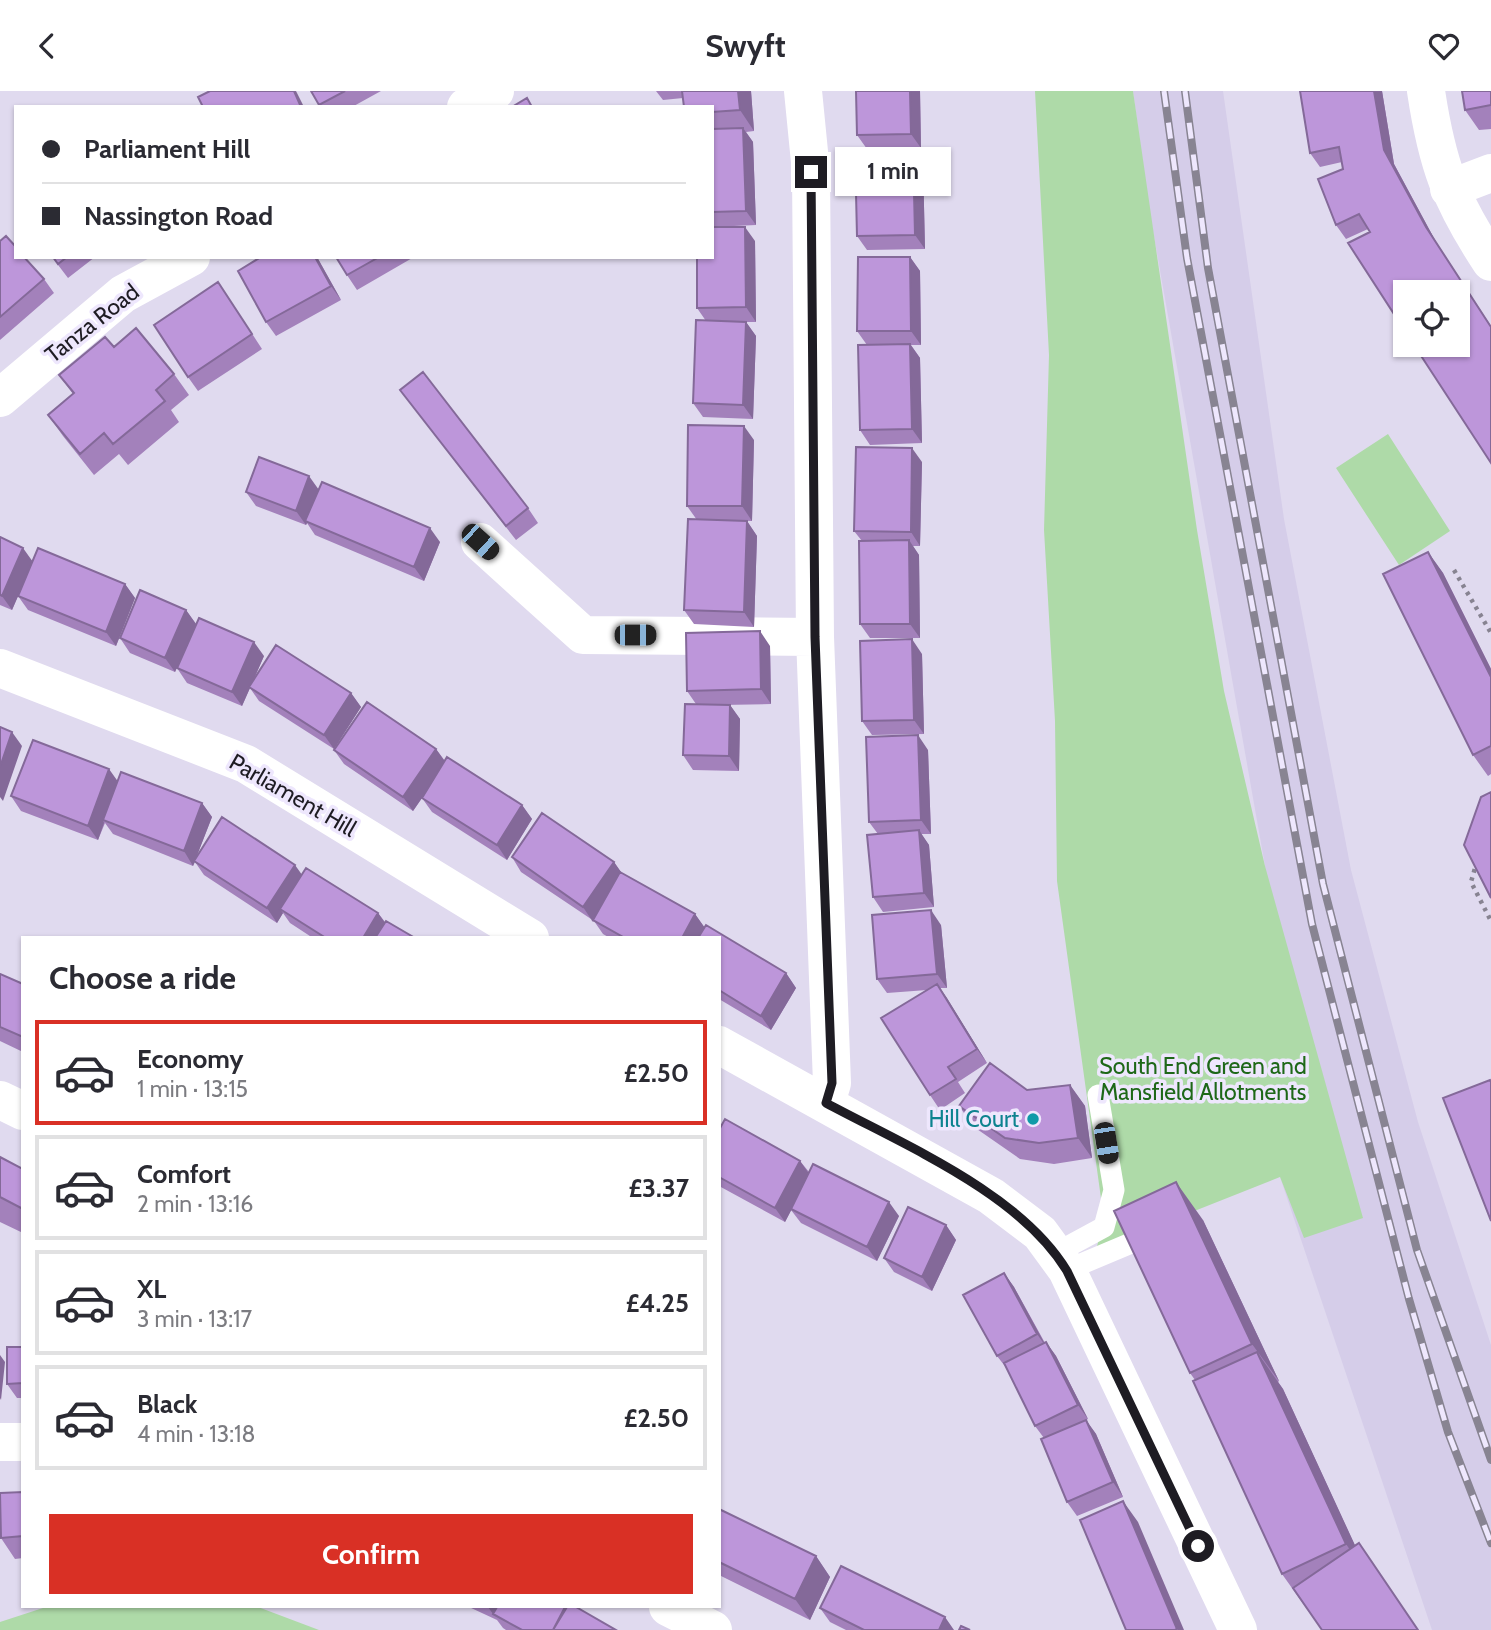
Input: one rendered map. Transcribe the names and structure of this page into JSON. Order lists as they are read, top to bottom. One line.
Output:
{"streets":{"street":["Tanza Road","Parliament Hill"]},"parks":["South End Green and Mansfield Allotments"],"places":["Hill Court"],"page":{"header":"Swyft","banner":["Parliament Hill","Nassington Road"],"bubble":"1 min","heading":"Choose a ride","list":[{"name":"Economy","note":"1 min · 13:15","value":"£2.50"},{"name":"Comfort","note":"2 min · 13:16","value":"£3.37"},{"name":"XL","note":"3 min · 13:17","value":"£4.25"},{"name":"Black","note":"4 min · 13:18","value":"£2.50"}],"buttons":"Confirm"}}
